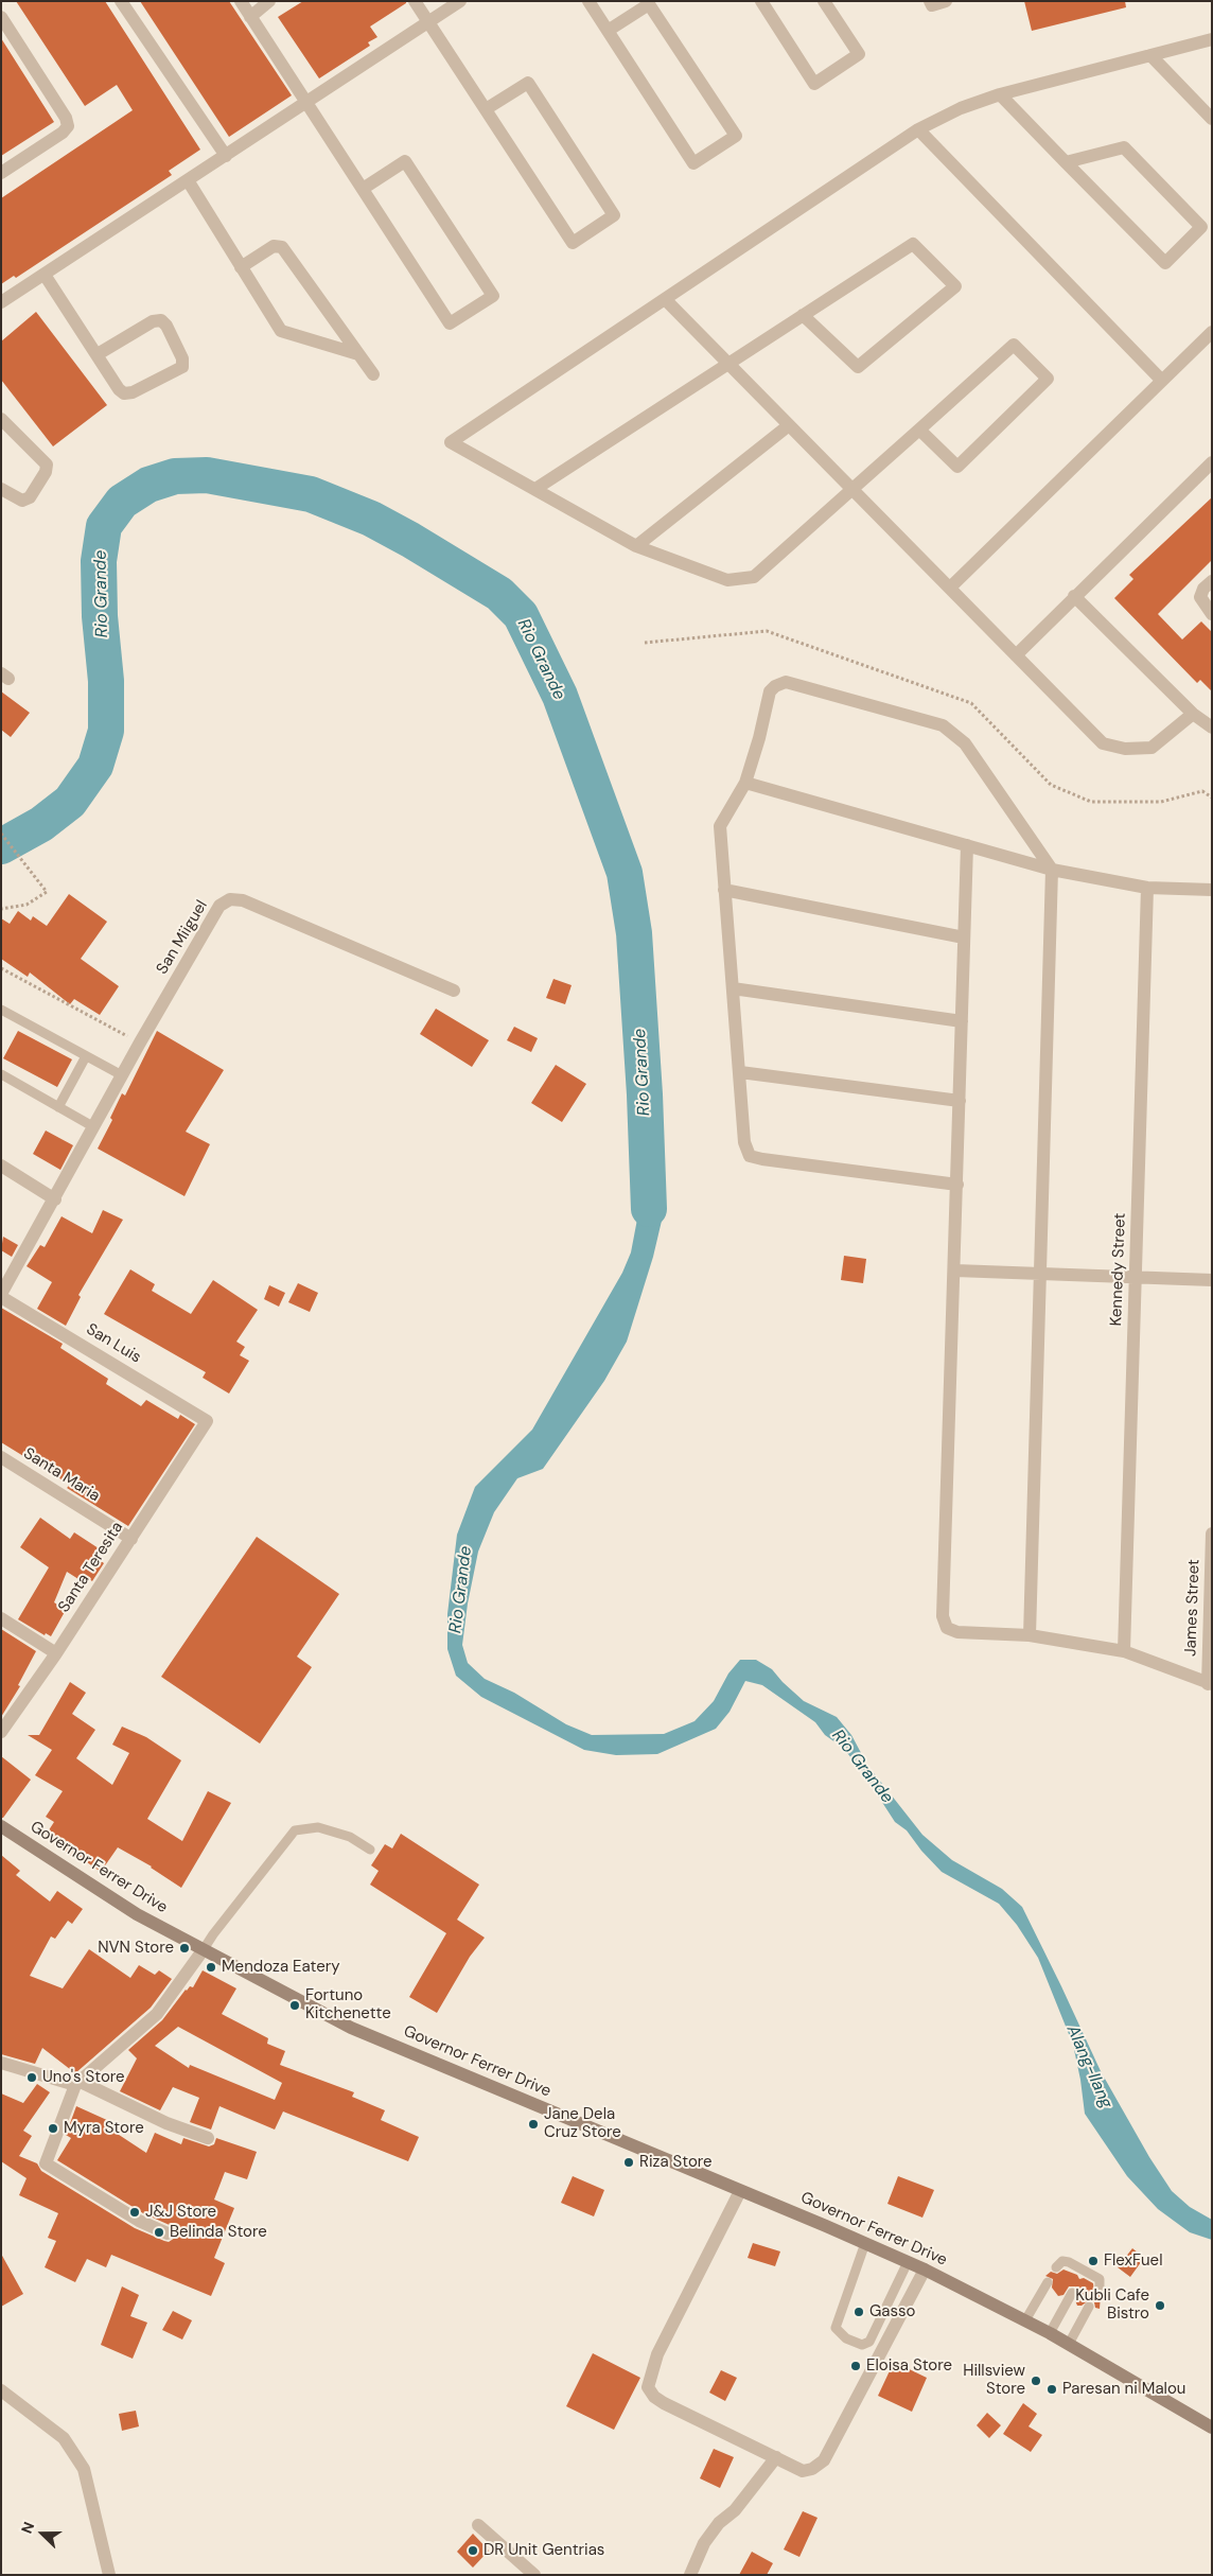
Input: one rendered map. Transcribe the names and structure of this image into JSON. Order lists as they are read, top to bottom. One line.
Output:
{"streets":{"main road":["Governor Ferrer Drive"],"street":["San Miiguel","Kennedy Street","San Luis","Santa Maria","Santa Teresita","James Street"]},"crossings":[["San Luis","Santa Teresita"],["Santa Maria","Santa Teresita"]],"water":["Rio Grande","Alang-Ilang"],"places":["NVN Store","Mendoza Eatery","Fortuno Kitchenette","Uno's Store","Jane Dela Cruz Store","Myra Store","Riza Store","J&J Store","Belinda Store","FlexFuel","Kubli Cafe Bistro","Gasso","Eloisa Store","Hillsview Store","Paresan ni Malou","DR Unit Gentrias"],"north":"left"}
